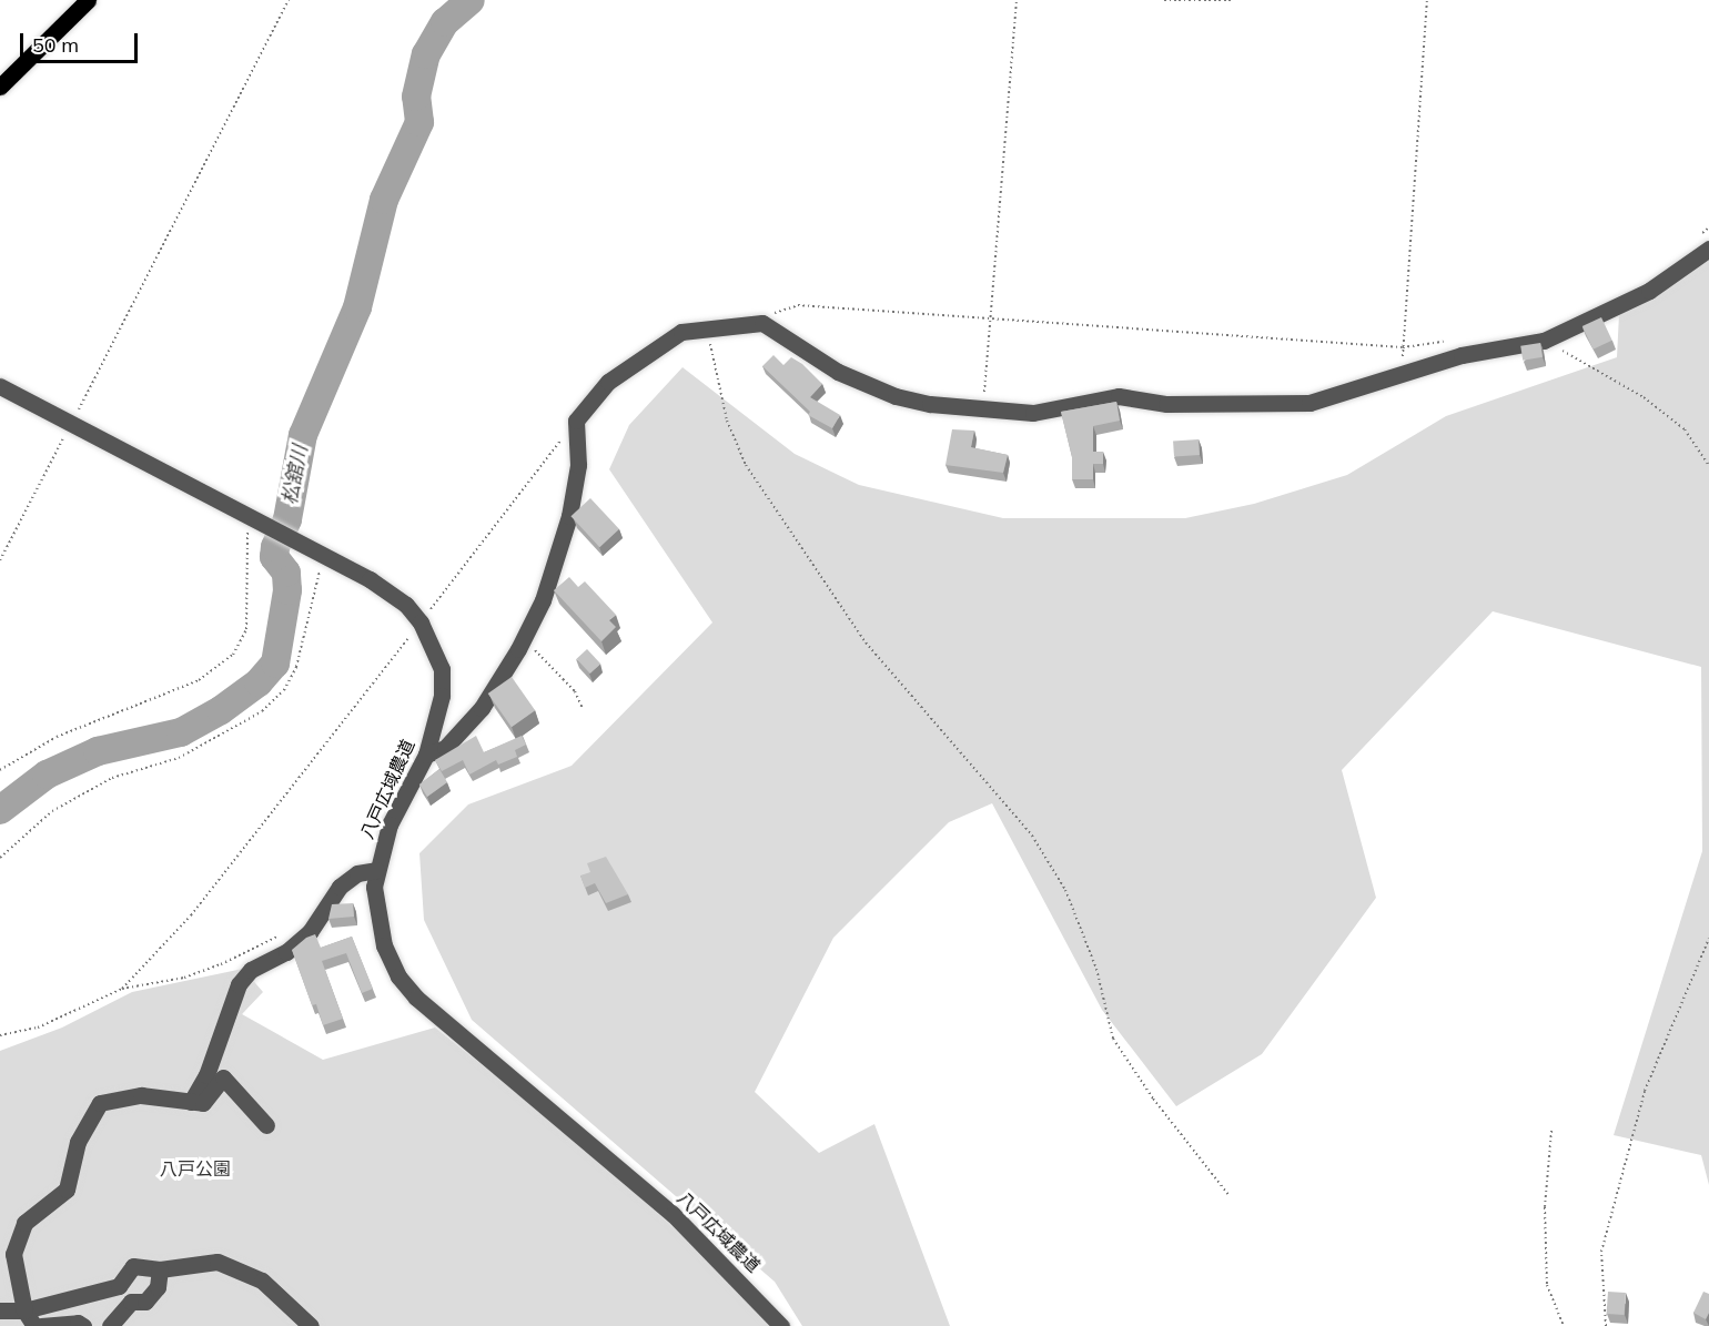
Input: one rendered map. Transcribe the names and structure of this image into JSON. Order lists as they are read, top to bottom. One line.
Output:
{"streets":{"street":["八戸広域農道"]},"water":["松舘川"],"parks":["八戸公園"],"scale_bar":"50 m"}
